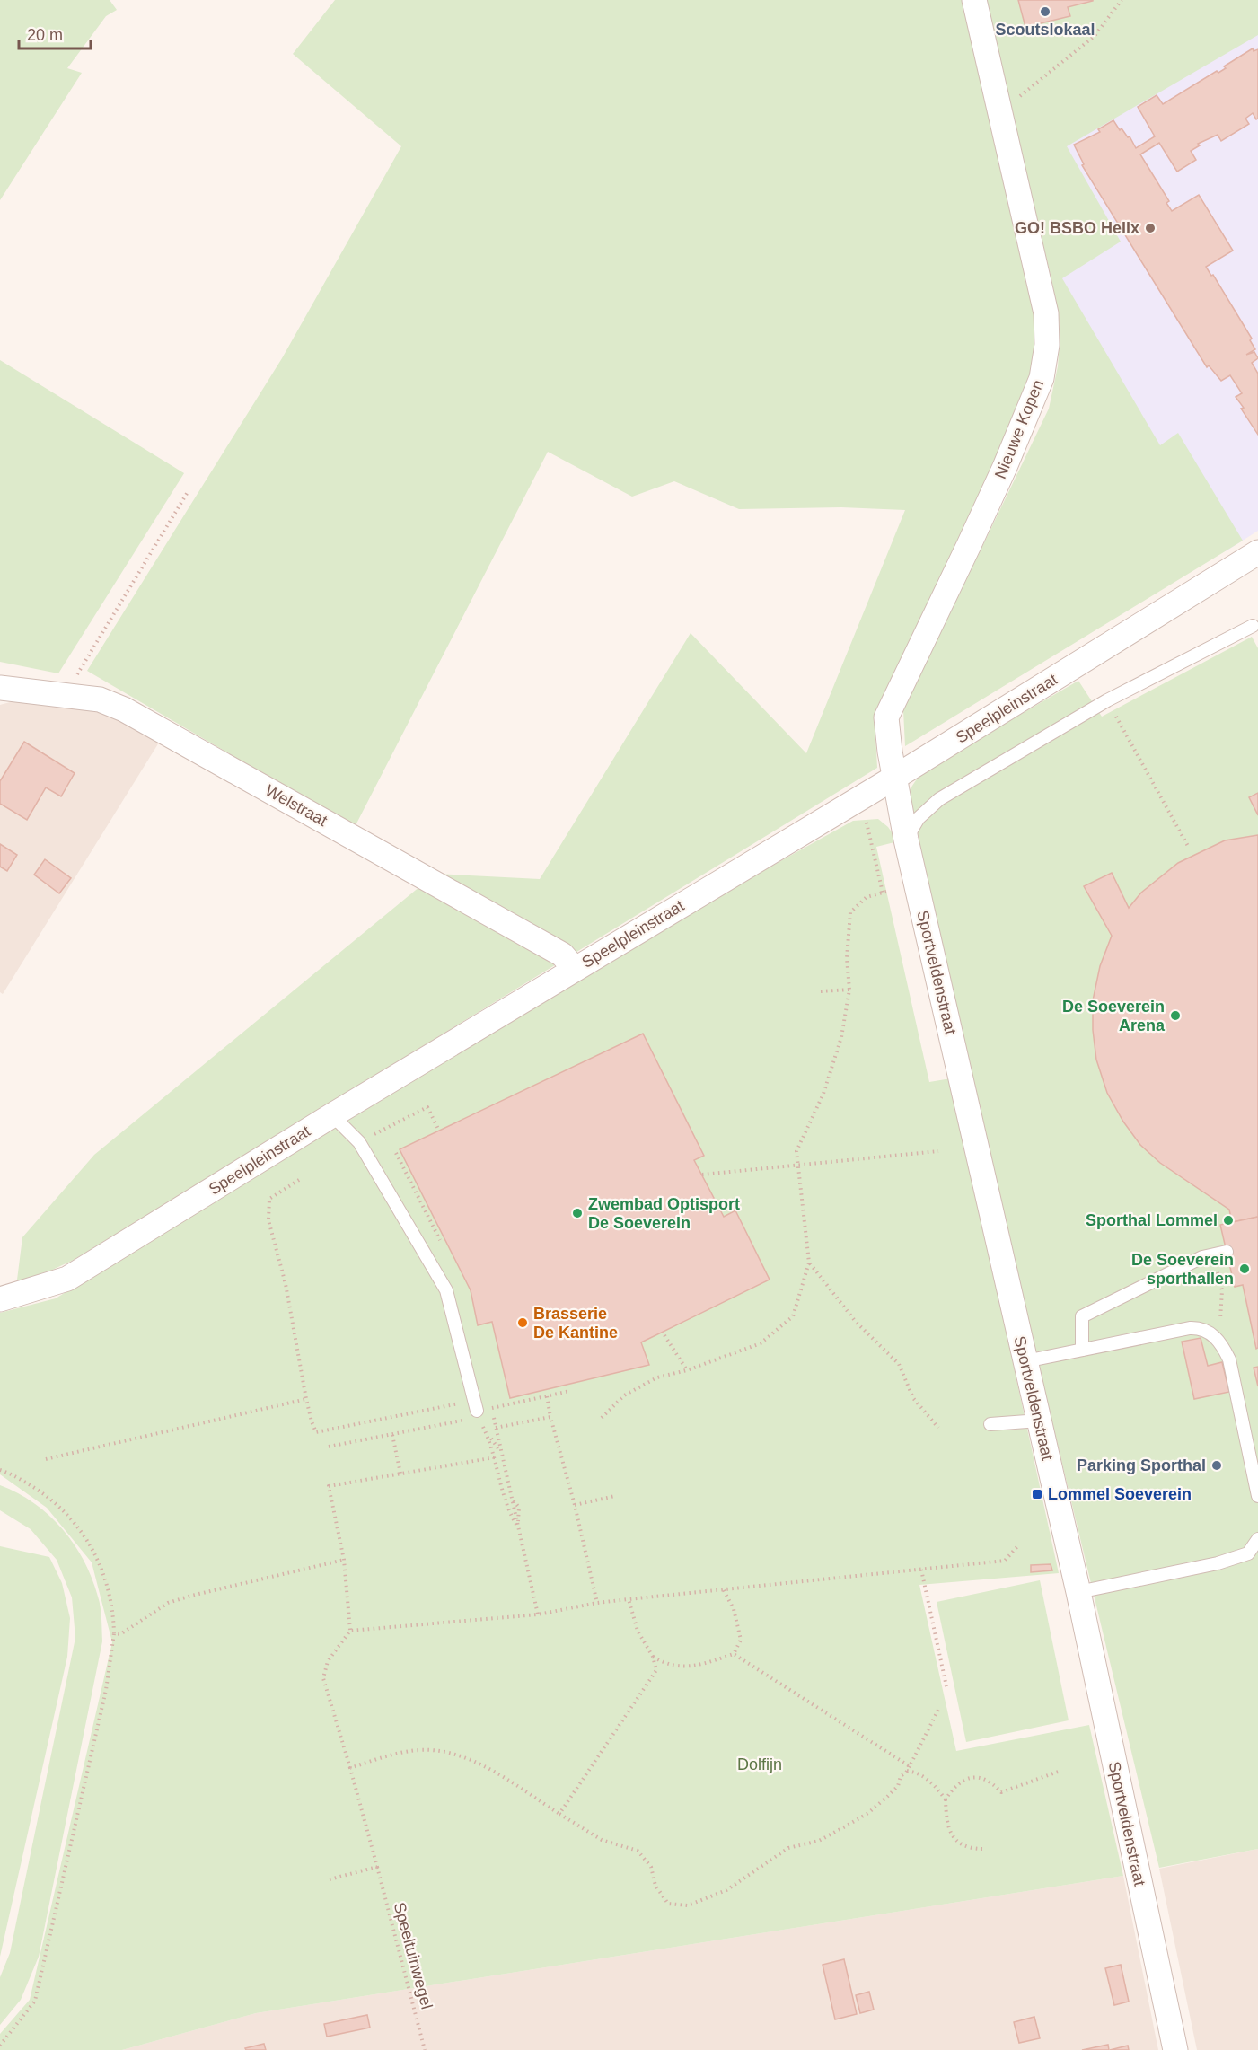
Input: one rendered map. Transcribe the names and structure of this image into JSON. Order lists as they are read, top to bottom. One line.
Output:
{"streets":{"street":["Nieuwe Kopen","Speelpleinstraat","Welstraat","Sportveldenstraat"],"path":["Speeltuinwegel"]},"crossings":[["Nieuwe Kopen","Speelpleinstraat"],["Nieuwe Kopen","Sportveldenstraat"],["Speelpleinstraat","Welstraat"],["Speelpleinstraat","Sportveldenstraat"]],"parks":["Dolfijn"],"places":{"other":["Scoutslokaal","GO! BSBO Helix","De Soeverein Arena","Zwembad Optisport De Soeverein","Sporthal Lommel","De Soeverein sporthallen","Brasserie De Kantine","Parking Sporthal"],"transit":["Lommel Soeverein"]},"scale_bar":"20 m"}
